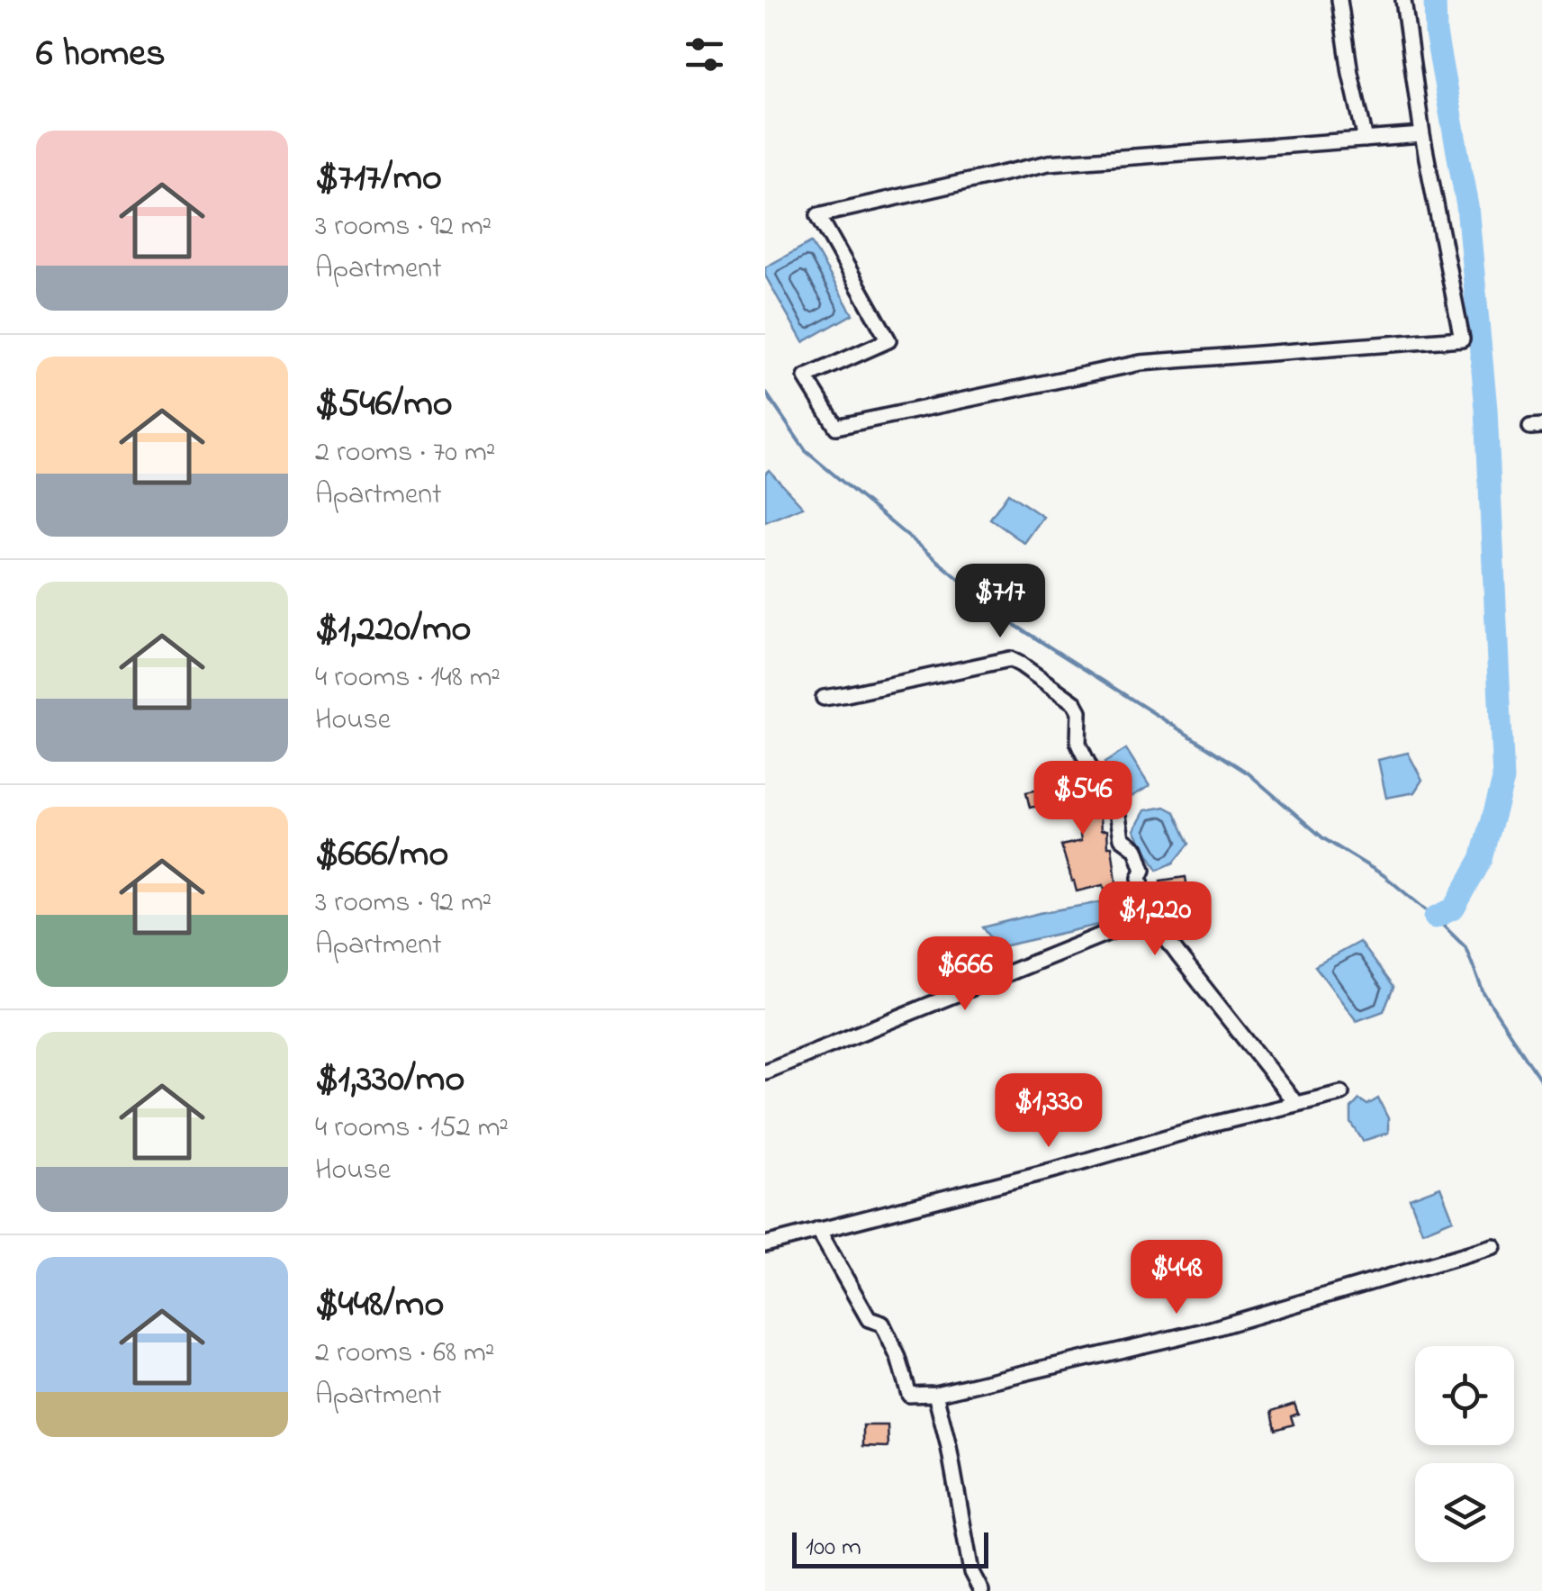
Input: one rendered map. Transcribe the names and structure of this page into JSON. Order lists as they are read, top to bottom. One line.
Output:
{"scale_bar":"100 m","page":{"heading":"6 homes","list":[{"name":"$717/mo","note":"3 rooms · 92 m² · Apartment"},{"name":"$546/mo","note":"2 rooms · 70 m² · Apartment"},{"name":"$1,220/mo","note":"4 rooms · 148 m² · House"},{"name":"$666/mo","note":"3 rooms · 92 m² · Apartment"},{"name":"$1,330/mo","note":"4 rooms · 152 m² · House"},{"name":"$448/mo","note":"2 rooms · 68 m² · Apartment"}],"price":["$717","$546","$1,220","$666","$1,330","$448"],"scale":"100 m"}}
